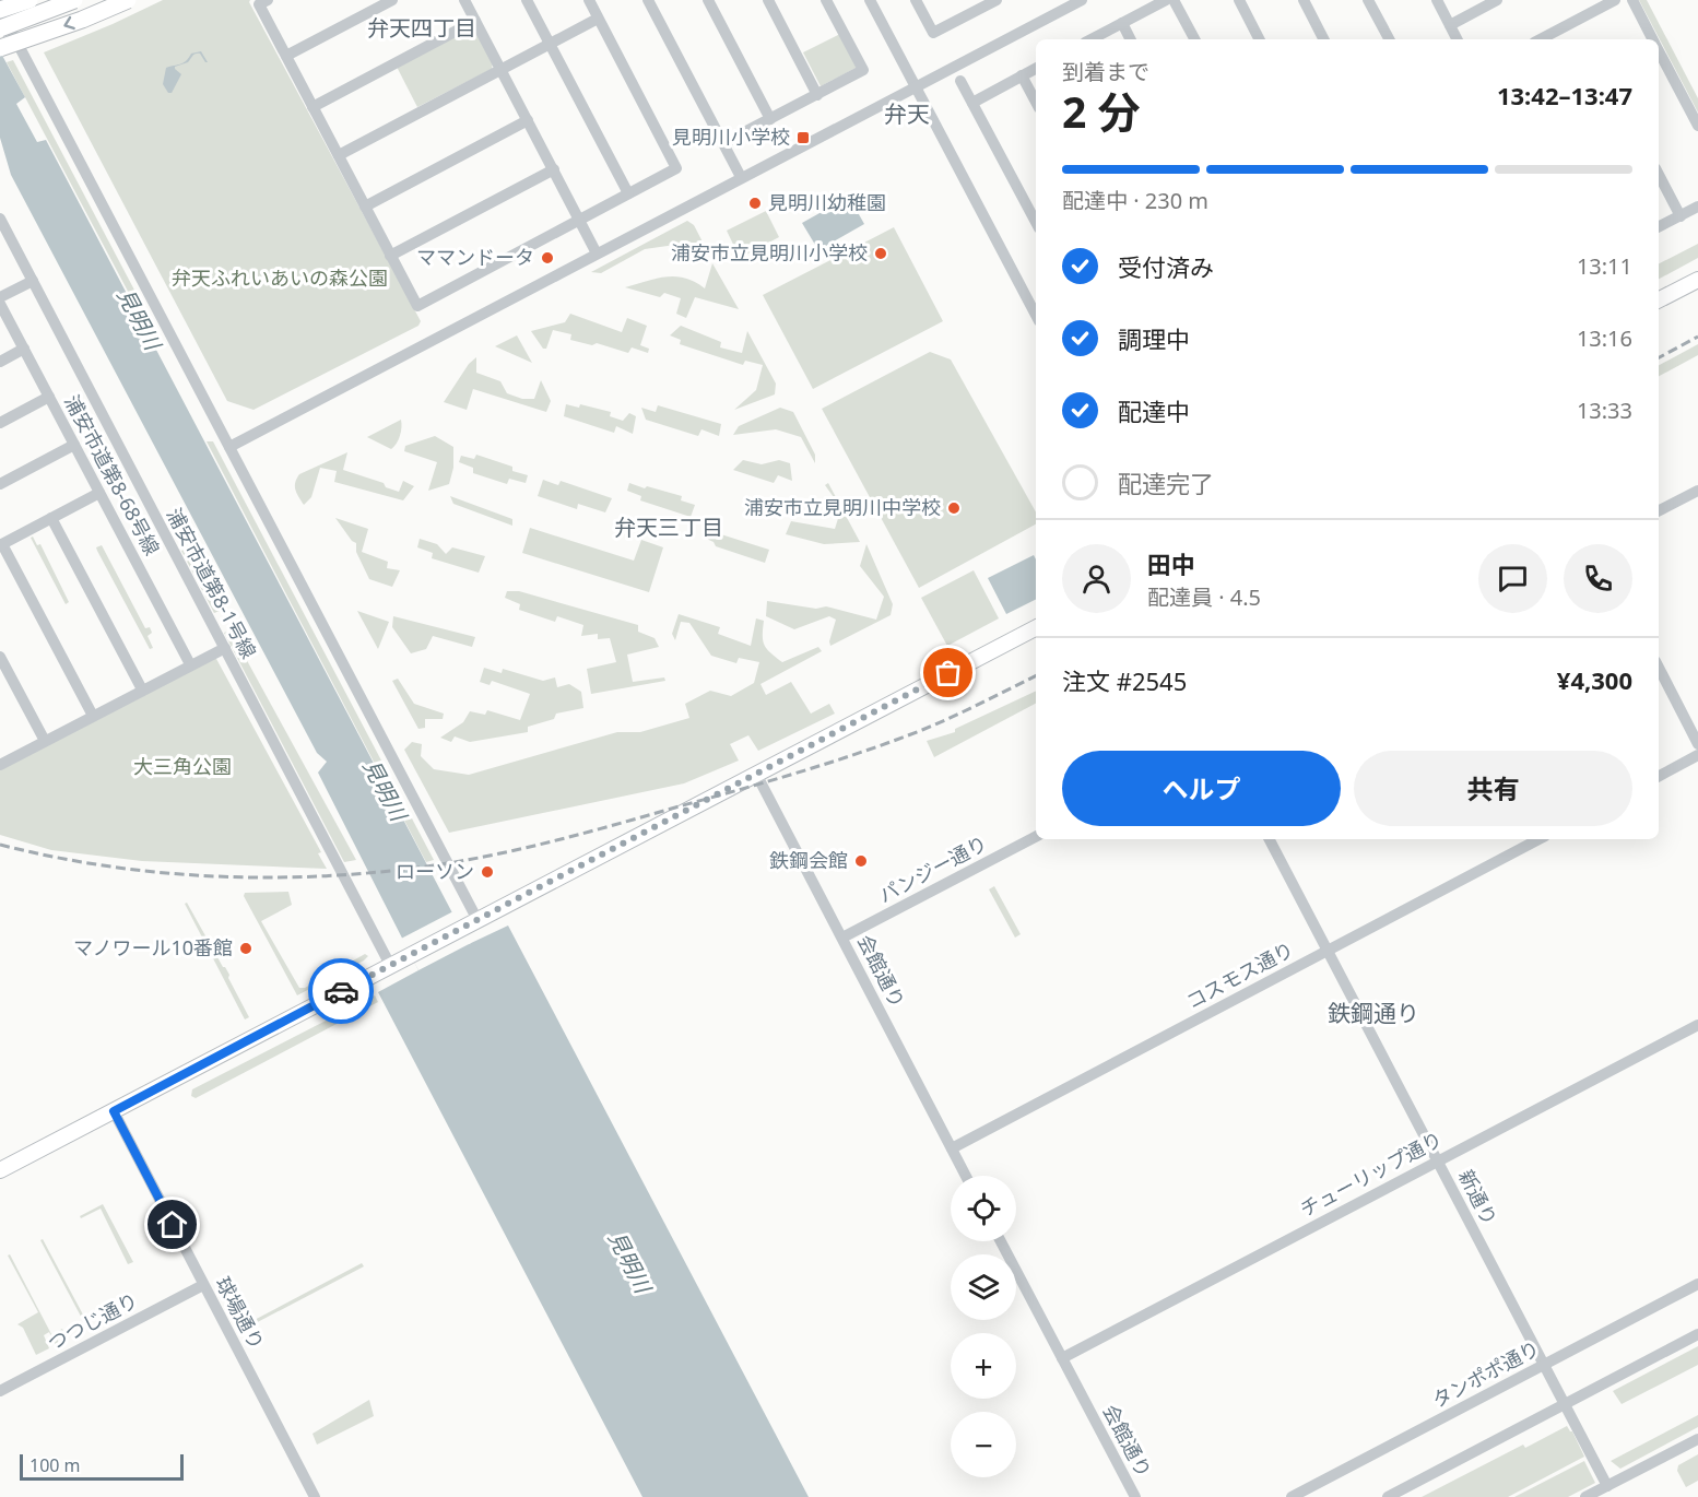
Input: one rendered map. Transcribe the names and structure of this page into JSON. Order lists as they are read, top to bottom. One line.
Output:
{"streets":{"street":["浦安市道第8-68号線","浦安市道第8-1号線","パンジー通り","会館通り","コスモス通り","チューリップ通り","新通り","球場通り","つつじ通り","タンポポ通り"]},"crossings":[["パンジー通り","会館通り"],["会館通り","コスモス通り"],["会館通り","チューリップ通り"],["コスモス通り","新通り"],["チューリップ通り","新通り"],["新通り","タンポポ通り"],["球場通り","つつじ通り"]],"districts":["弁天四丁目","弁天","弁天三丁目","鉄鋼通り"],"water":["見明川"],"parks":["弁天ふれいあいの森公園","大三角公園"],"places":{"transit":["見明川小学校"],"other":["見明川幼稚園","浦安市立見明川小学校","ママンドータ","浦安市立見明川中学校","鉄鋼会館","ローソン","マノワール10番館"]},"scale_bar":"100 m","page":{"heading":["2 分","到着まで","13:42–13:47"],"panel":["田中","配達員 · 4.5","注文 #2545","¥4,300"],"bar":"配達中 · 230 m","list":[["受付済み","13:11"],["調理中","13:16"],["配達中","13:33"],"配達完了"],"buttons":["ヘルプ","共有"],"map_buttons":["+","−"],"scale":"100 m"}}
